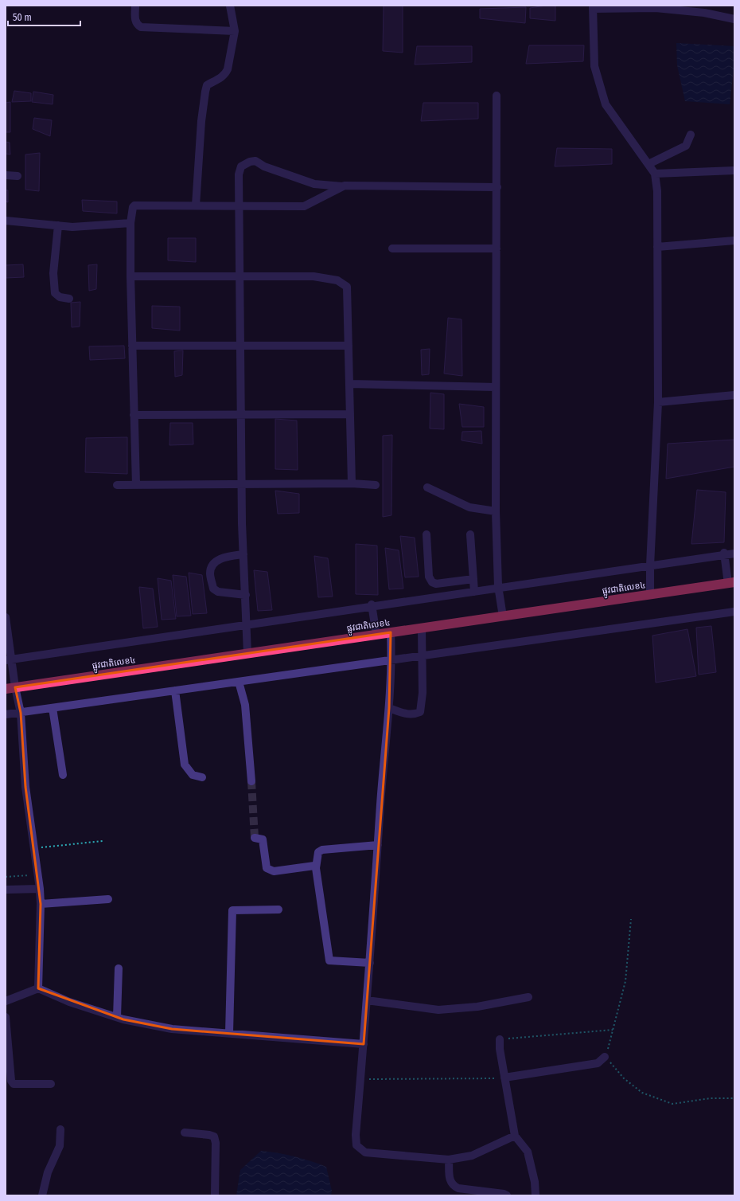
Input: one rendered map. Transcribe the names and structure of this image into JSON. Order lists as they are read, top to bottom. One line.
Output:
{"streets":{"highway":["ផ្លូវជាតិលេខ៤"]},"scale_bar":"50 m"}
